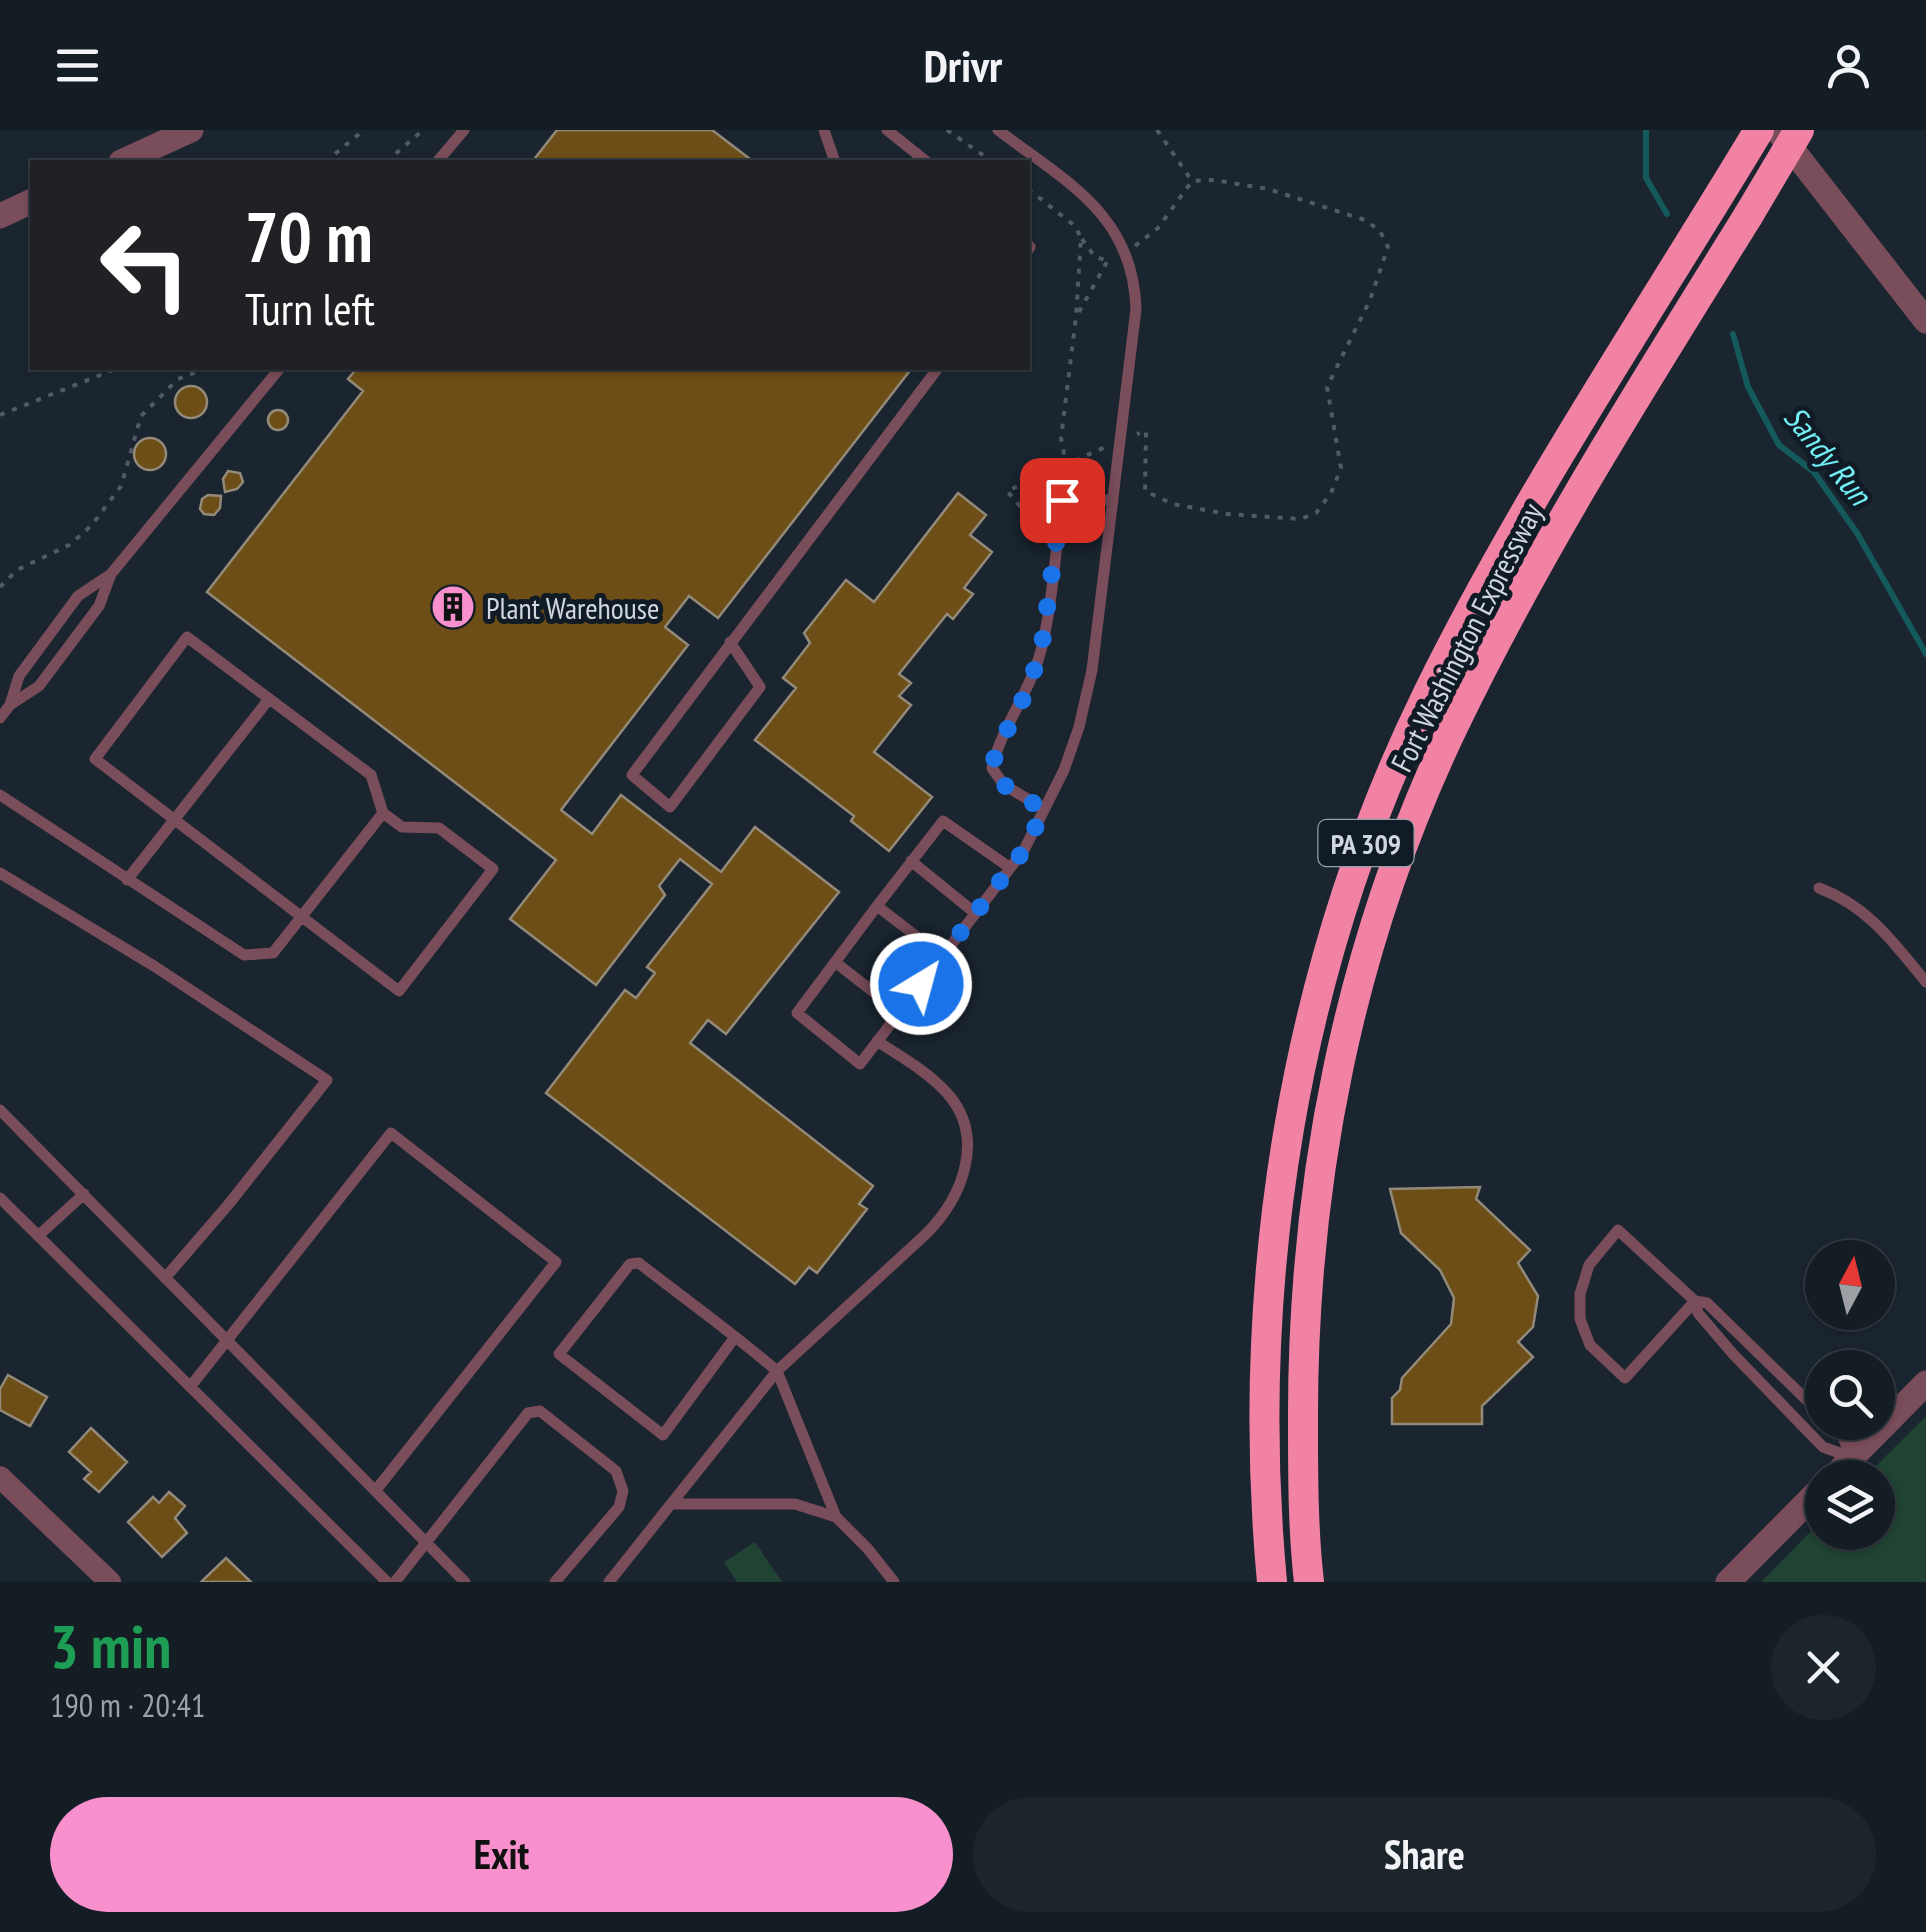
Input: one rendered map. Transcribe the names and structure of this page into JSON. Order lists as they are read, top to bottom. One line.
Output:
{"streets":{"highway":["Fort Washington Expressway","PA 309"]},"water":["Sandy Run"],"places":{"building":["Plant Warehouse"]},"north":"top","page":{"header":"Drivr","turn":["70 m","Turn left"],"heading":["3 min","190 m · 20:41"],"buttons":["Exit","Share"]}}
